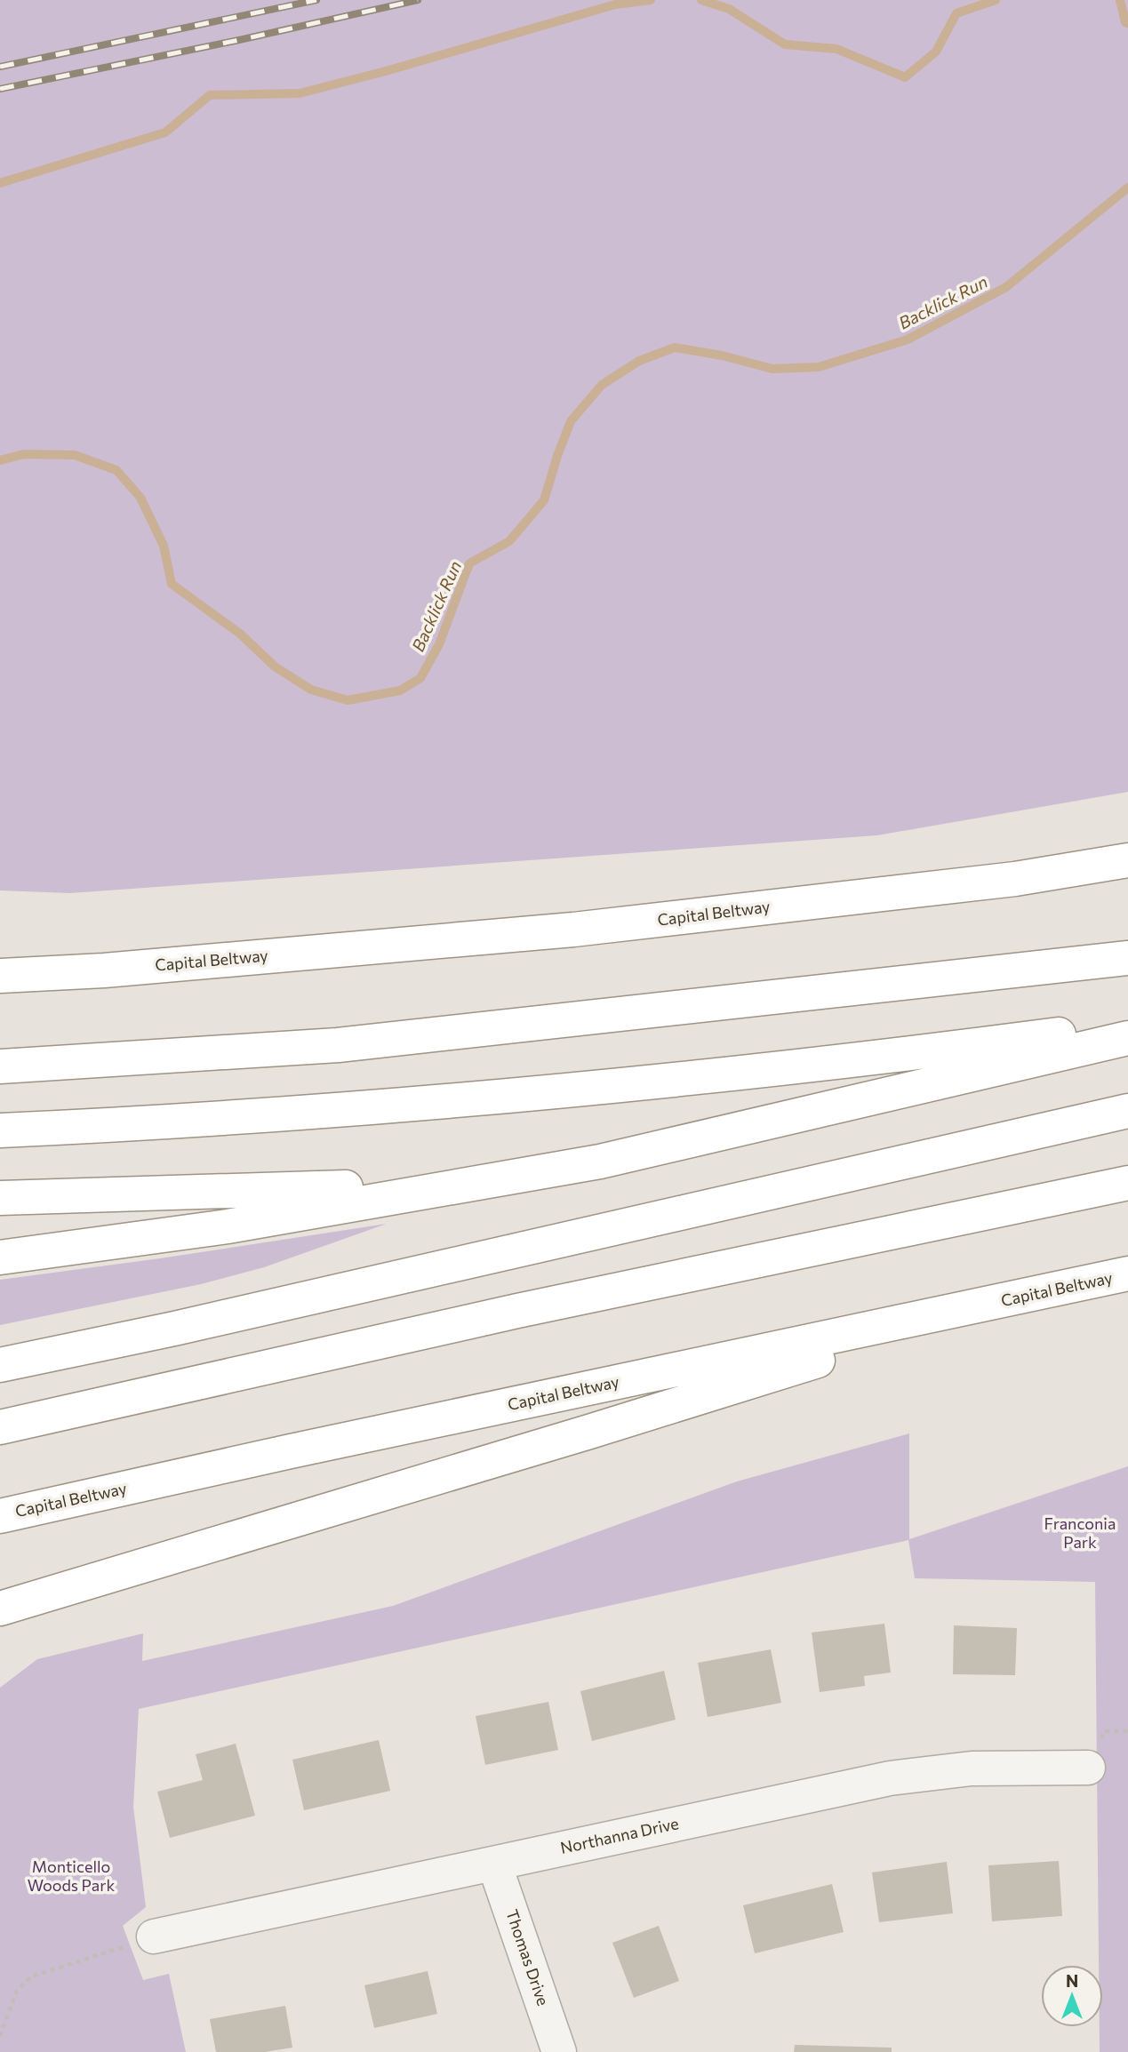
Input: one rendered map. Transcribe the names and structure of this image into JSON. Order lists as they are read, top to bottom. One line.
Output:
{"streets":{"highway":["Capital Beltway"],"street":["Northanna Drive","Thomas Drive"]},"crossings":[["Northanna Drive","Thomas Drive"]],"water":["Backlick Run"],"parks":["Franconia Park","Monticello Woods Park"],"north":"top"}
